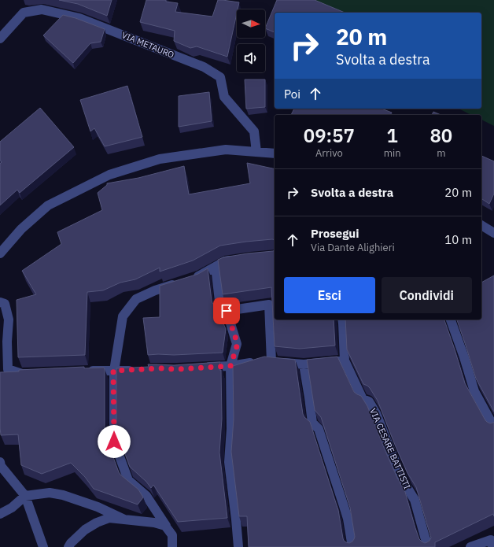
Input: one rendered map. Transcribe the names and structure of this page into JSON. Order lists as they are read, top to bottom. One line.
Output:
{"streets":{"street":["VIA METAURO","VIA CESARE BATTISTI"]},"north":"right","page":{"turn":["20 m","Svolta a destra"],"then":"Poi","eta":["09:57","Arrivo","1","min","80","m"],"list":[{"name":"Svolta a destra","value":"20 m"},{"name":"Prosegui","note":"Via Dante Alighieri","value":"10 m"}],"buttons":["Esci","Condividi"]}}
